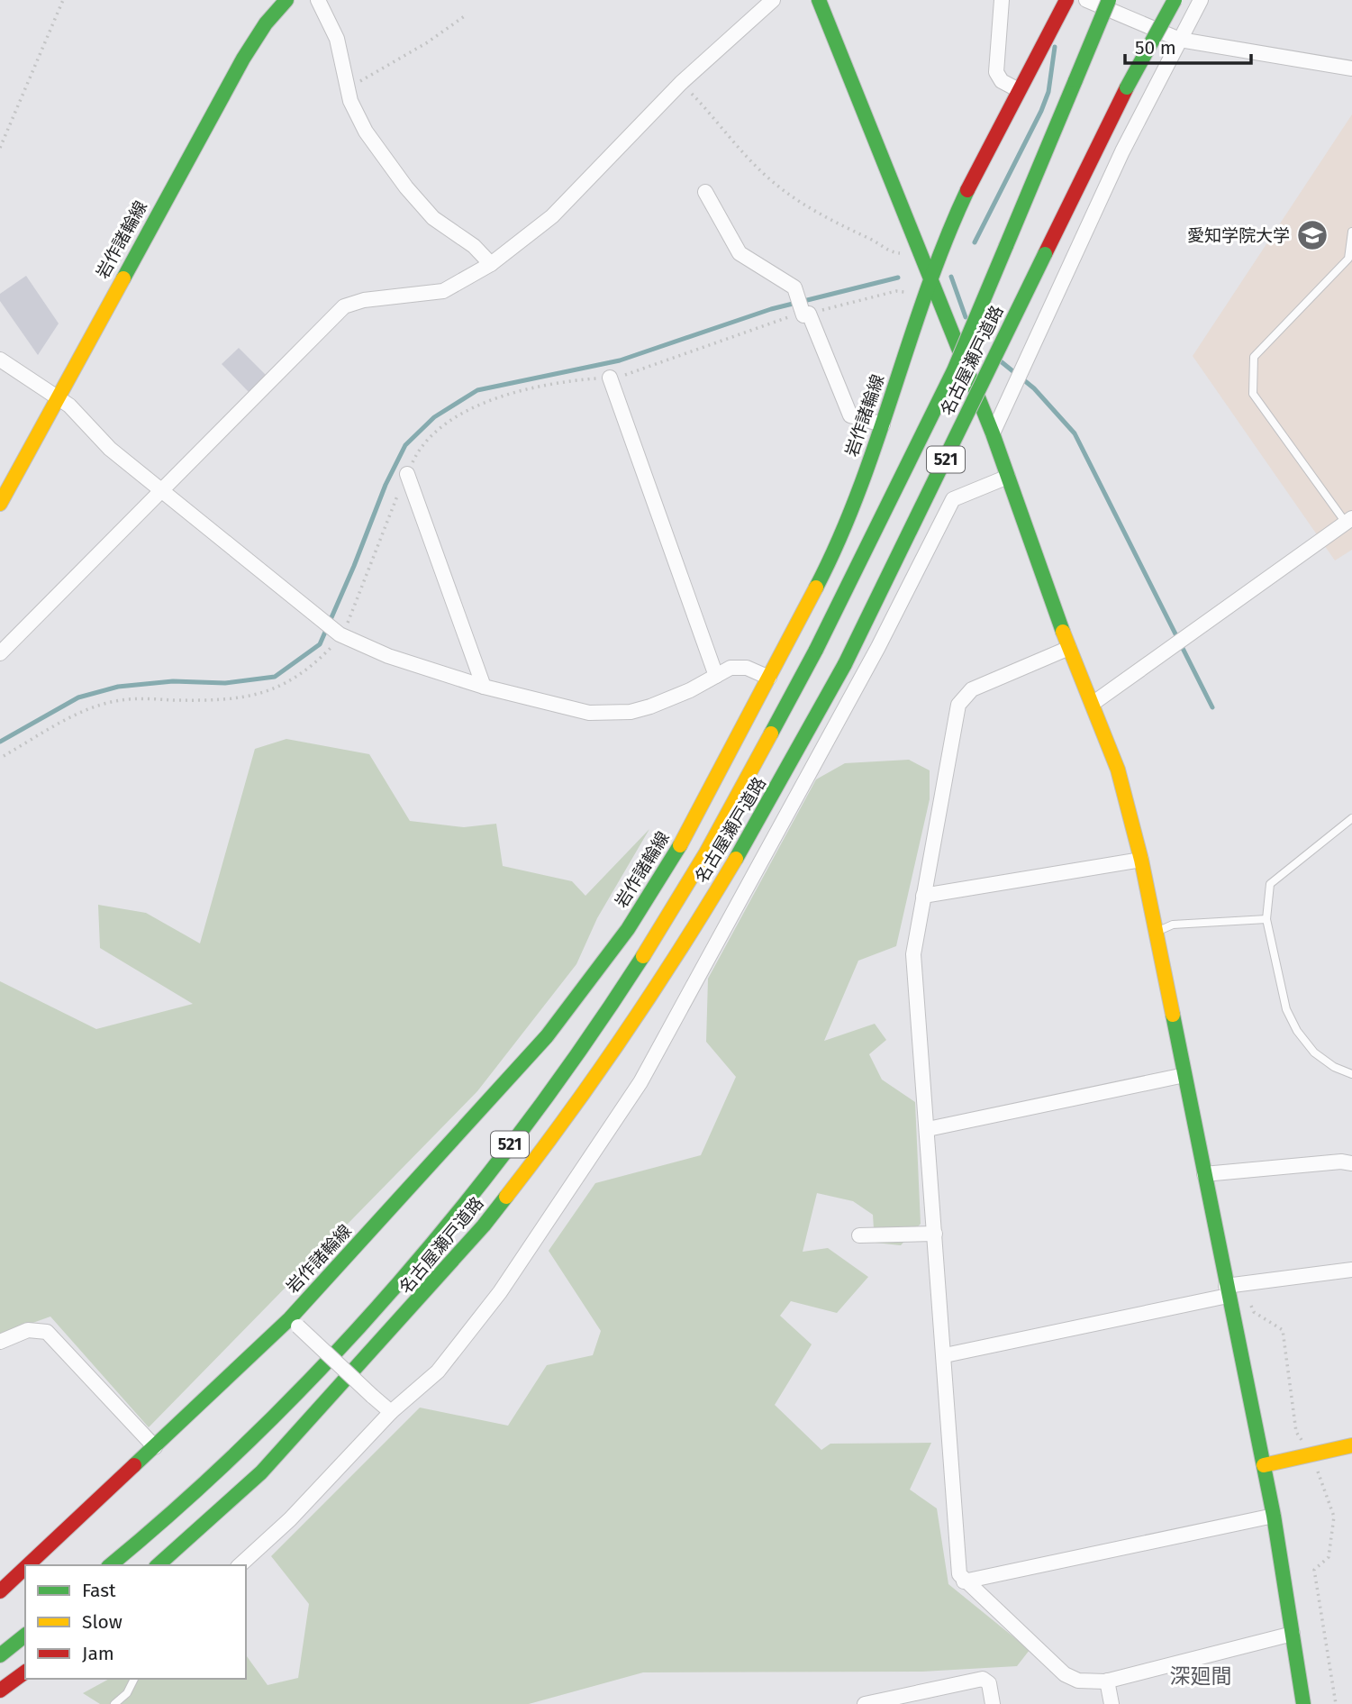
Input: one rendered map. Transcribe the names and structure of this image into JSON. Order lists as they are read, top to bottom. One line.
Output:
{"streets":{"main road":["岩作諸輪線","名古屋瀬戸道路","521"]},"districts":["深廻間"],"places":{"school or university":["愛知学院大学"]},"legend":["Fast","Slow","Jam"],"scale_bar":"50 m"}
